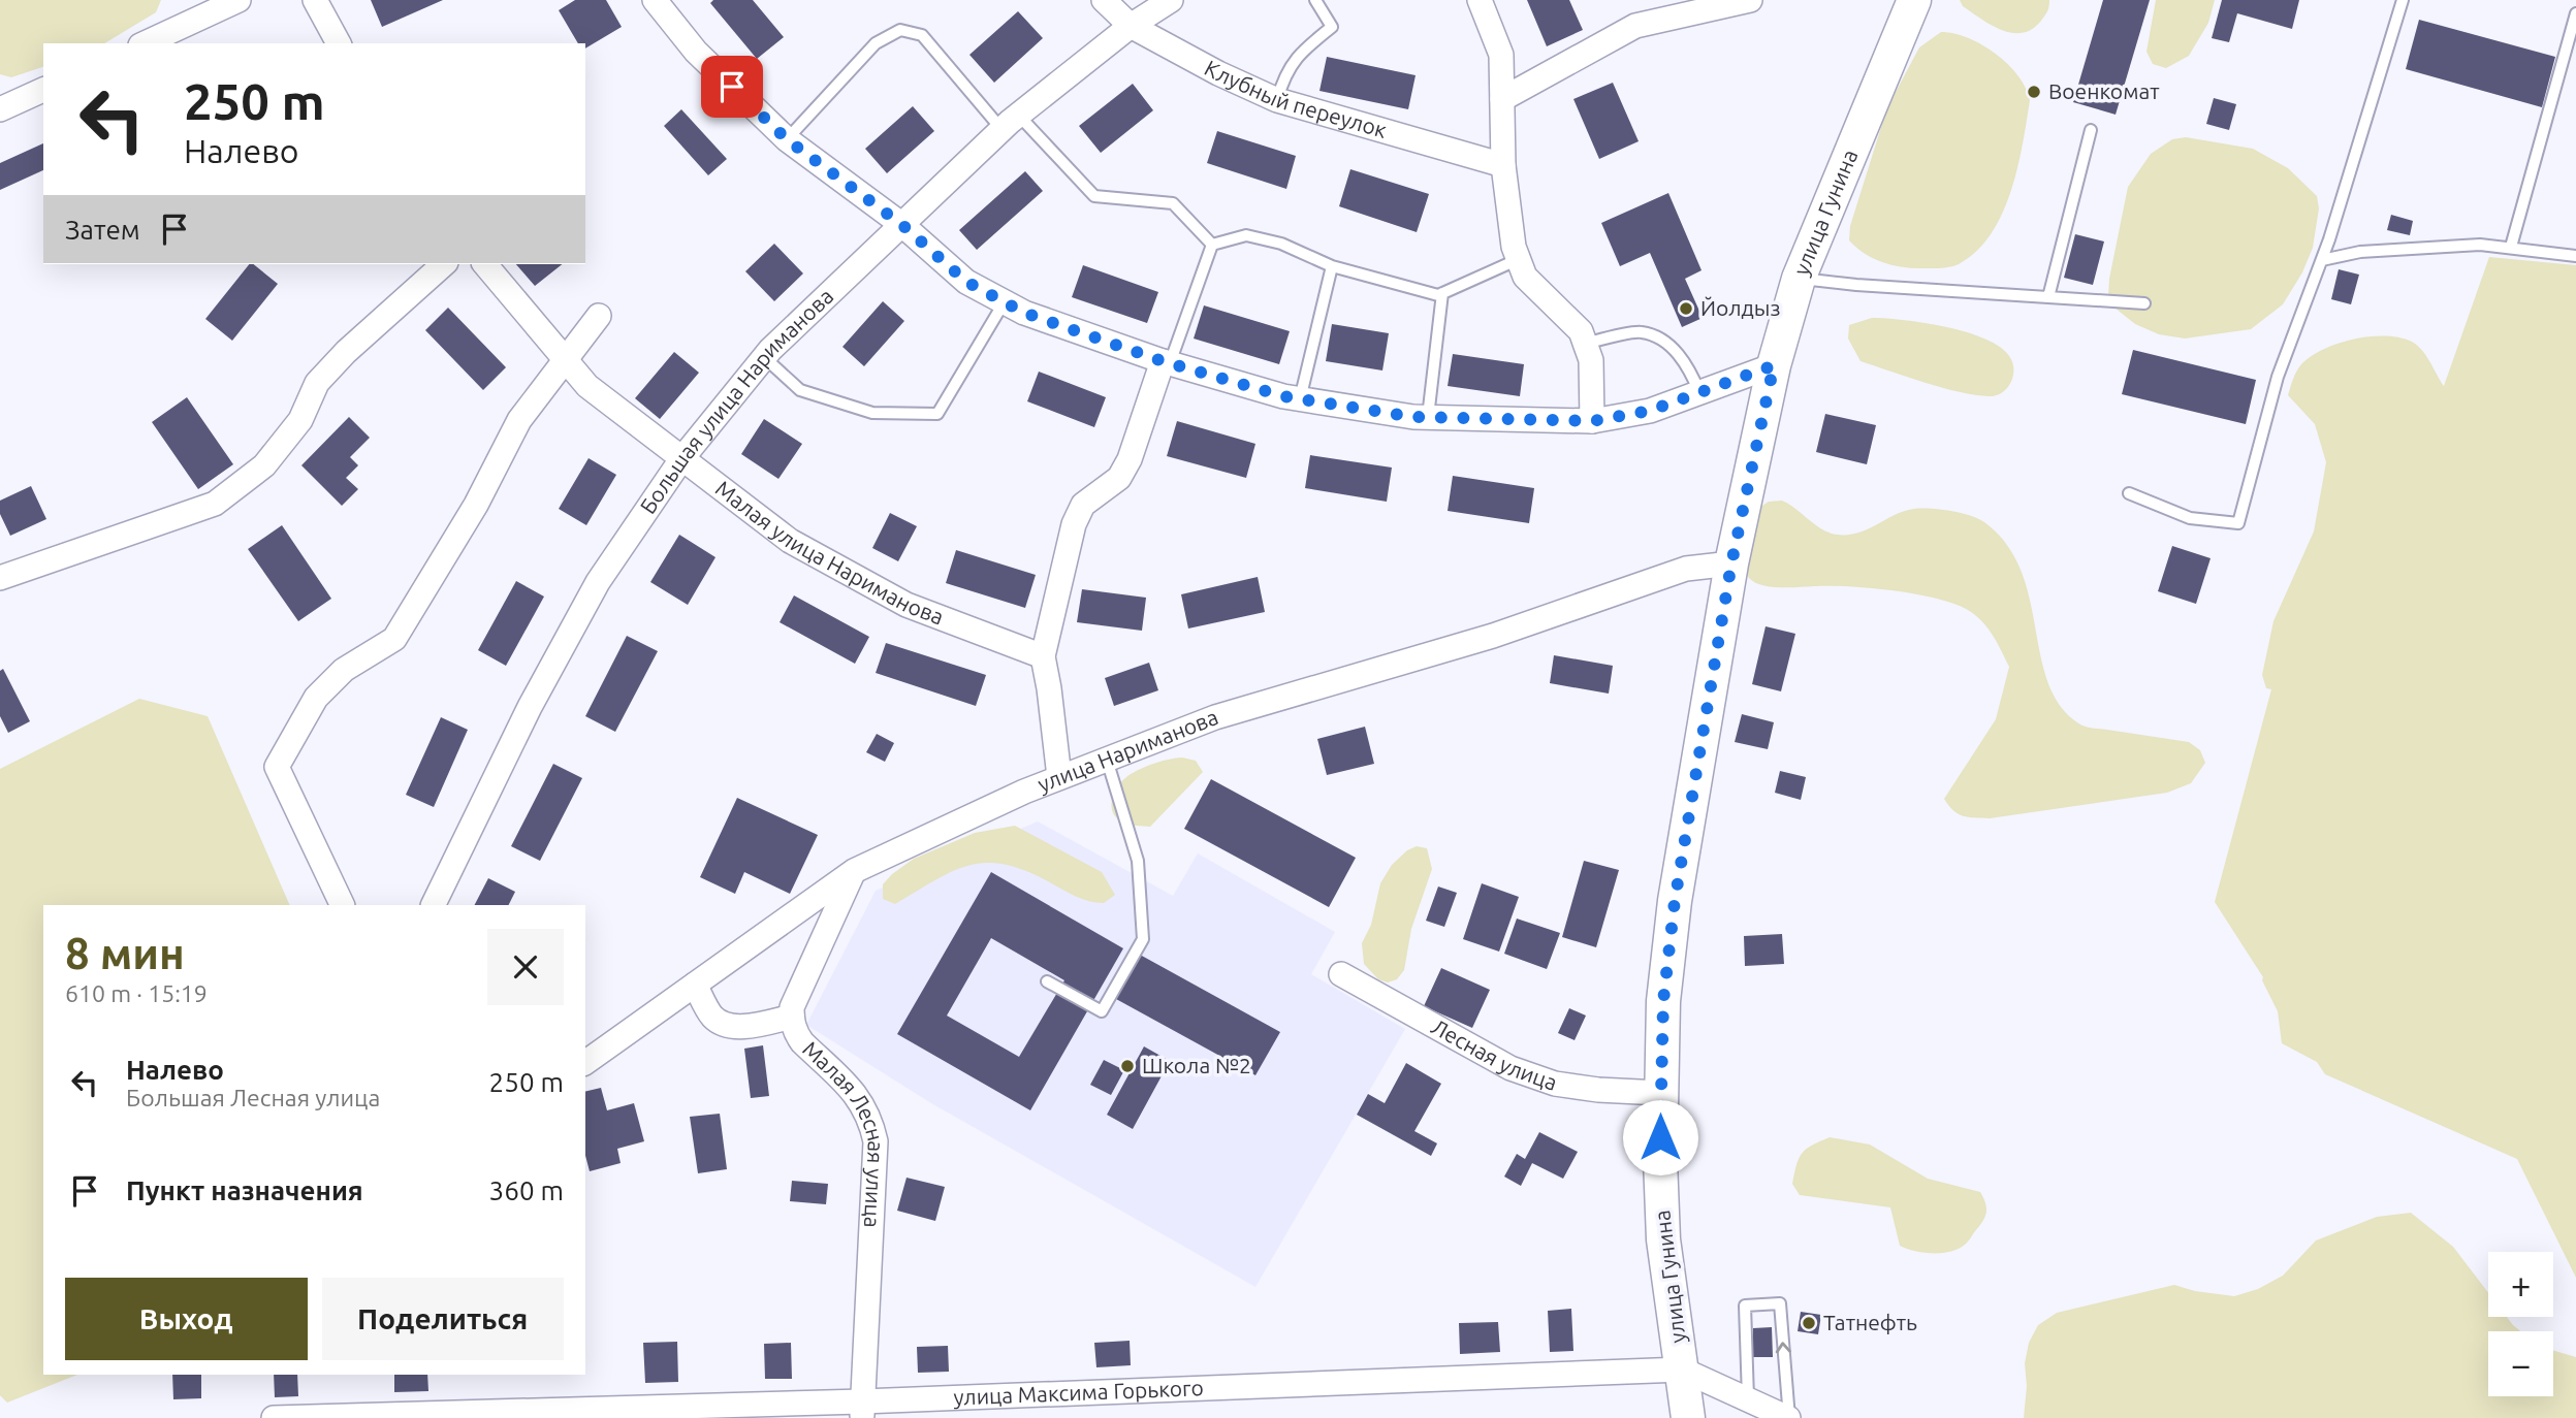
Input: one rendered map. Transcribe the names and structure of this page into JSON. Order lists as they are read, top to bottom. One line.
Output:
{"streets":{"main road":["улица Гунина"],"street":["Клубный переулок","Большая улица Нариманова","Малая улица Нариманова","улица Нариманова","Лесная улица","Малая Лесная улица","улица Максима Горького"]},"crossings":[["Клубный переулок","Большая улица Нариманова"],["улица Гунина","улица Нариманова"],["улица Гунина","Лесная улица"],["улица Гунина","улица Максима Горького"],["Большая улица Нариманова","Малая улица Нариманова"],["улица Нариманова","Малая Лесная улица"],["Малая Лесная улица","улица Максима Горького"]],"places":["Военкомат","Йолдыз","Школа №2","Татнефть"],"page":{"turn":["250 m","Налево"],"then":"Затем","heading":["8 мин","610 m · 15:19"],"list":[{"name":"Налево","note":"Большая Лесная улица","value":"250 m"},{"name":"Пункт назначения","value":"360 m"}],"map_buttons":["+","−"],"buttons":["Выход","Поделиться"]}}
